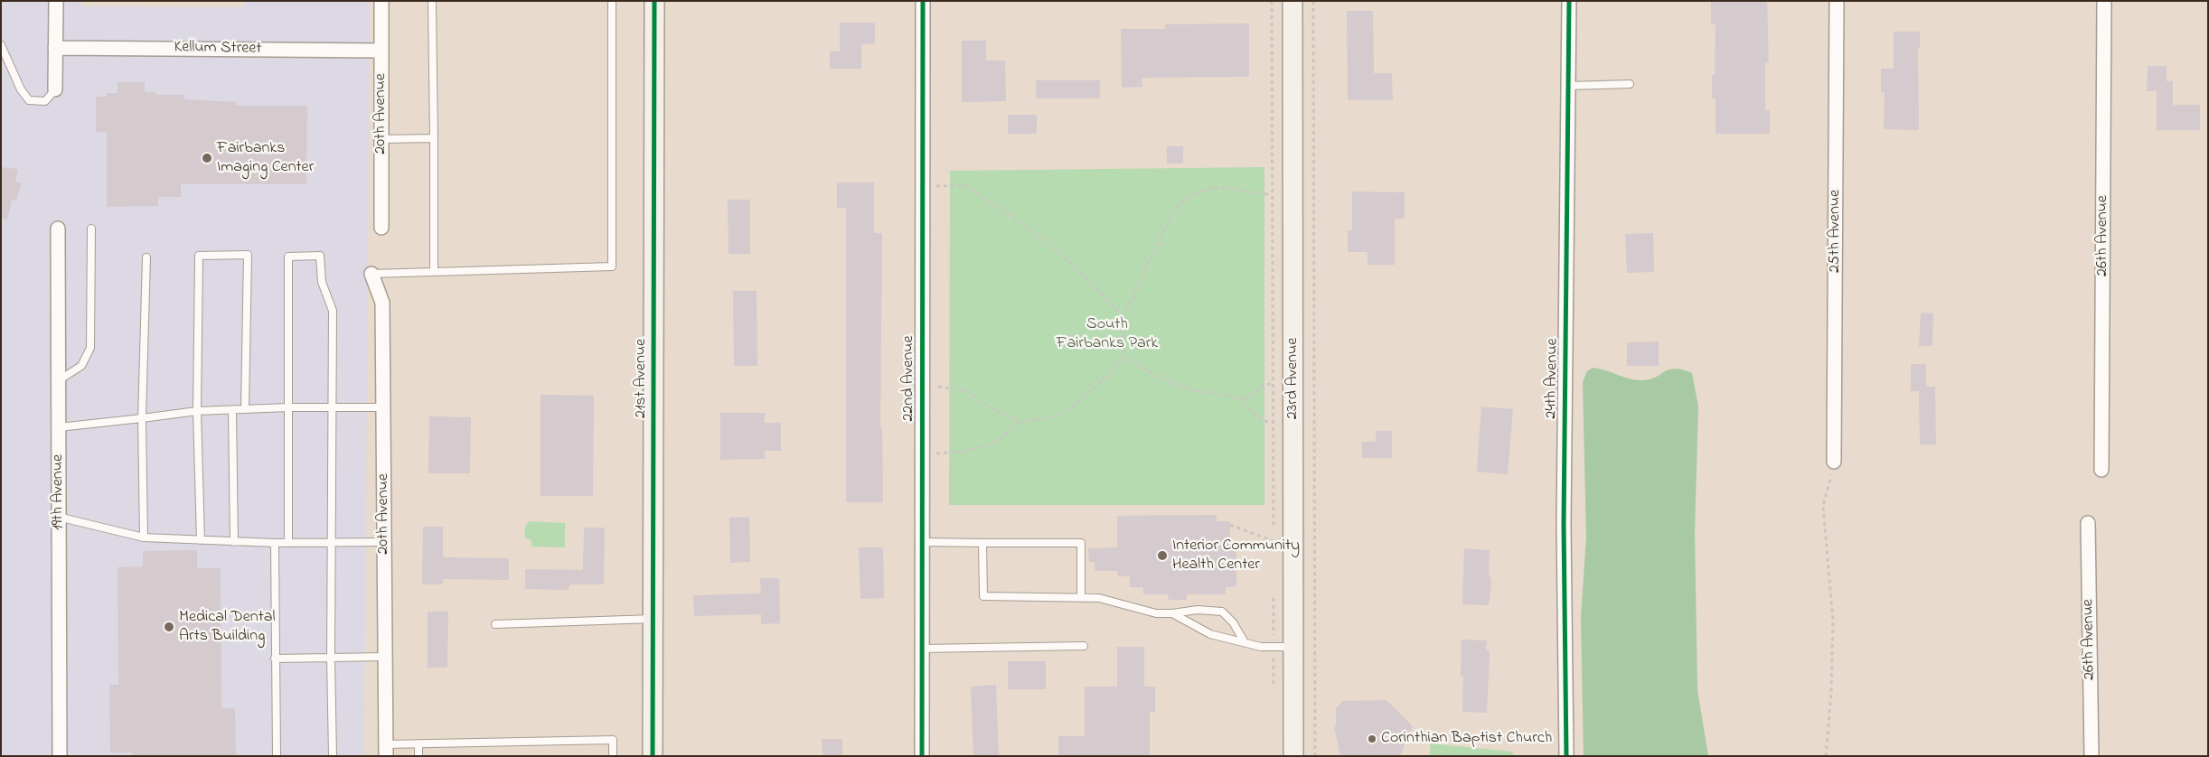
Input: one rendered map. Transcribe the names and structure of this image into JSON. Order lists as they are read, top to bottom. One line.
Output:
{"streets":{"street":["Kellum Street","20th Avenue","25th Avenue","26th Avenue","21st Avenue","22nd Avenue","23rd Avenue","24th Avenue","19th Avenue"]},"crossings":[["Kellum Street","20th Avenue"]],"parks":["South Fairbanks Park"],"places":["Fairbanks Imaging Center","Interior Community Health Center","Medical Dental Arts Building","Corinthian Baptist Church"]}
